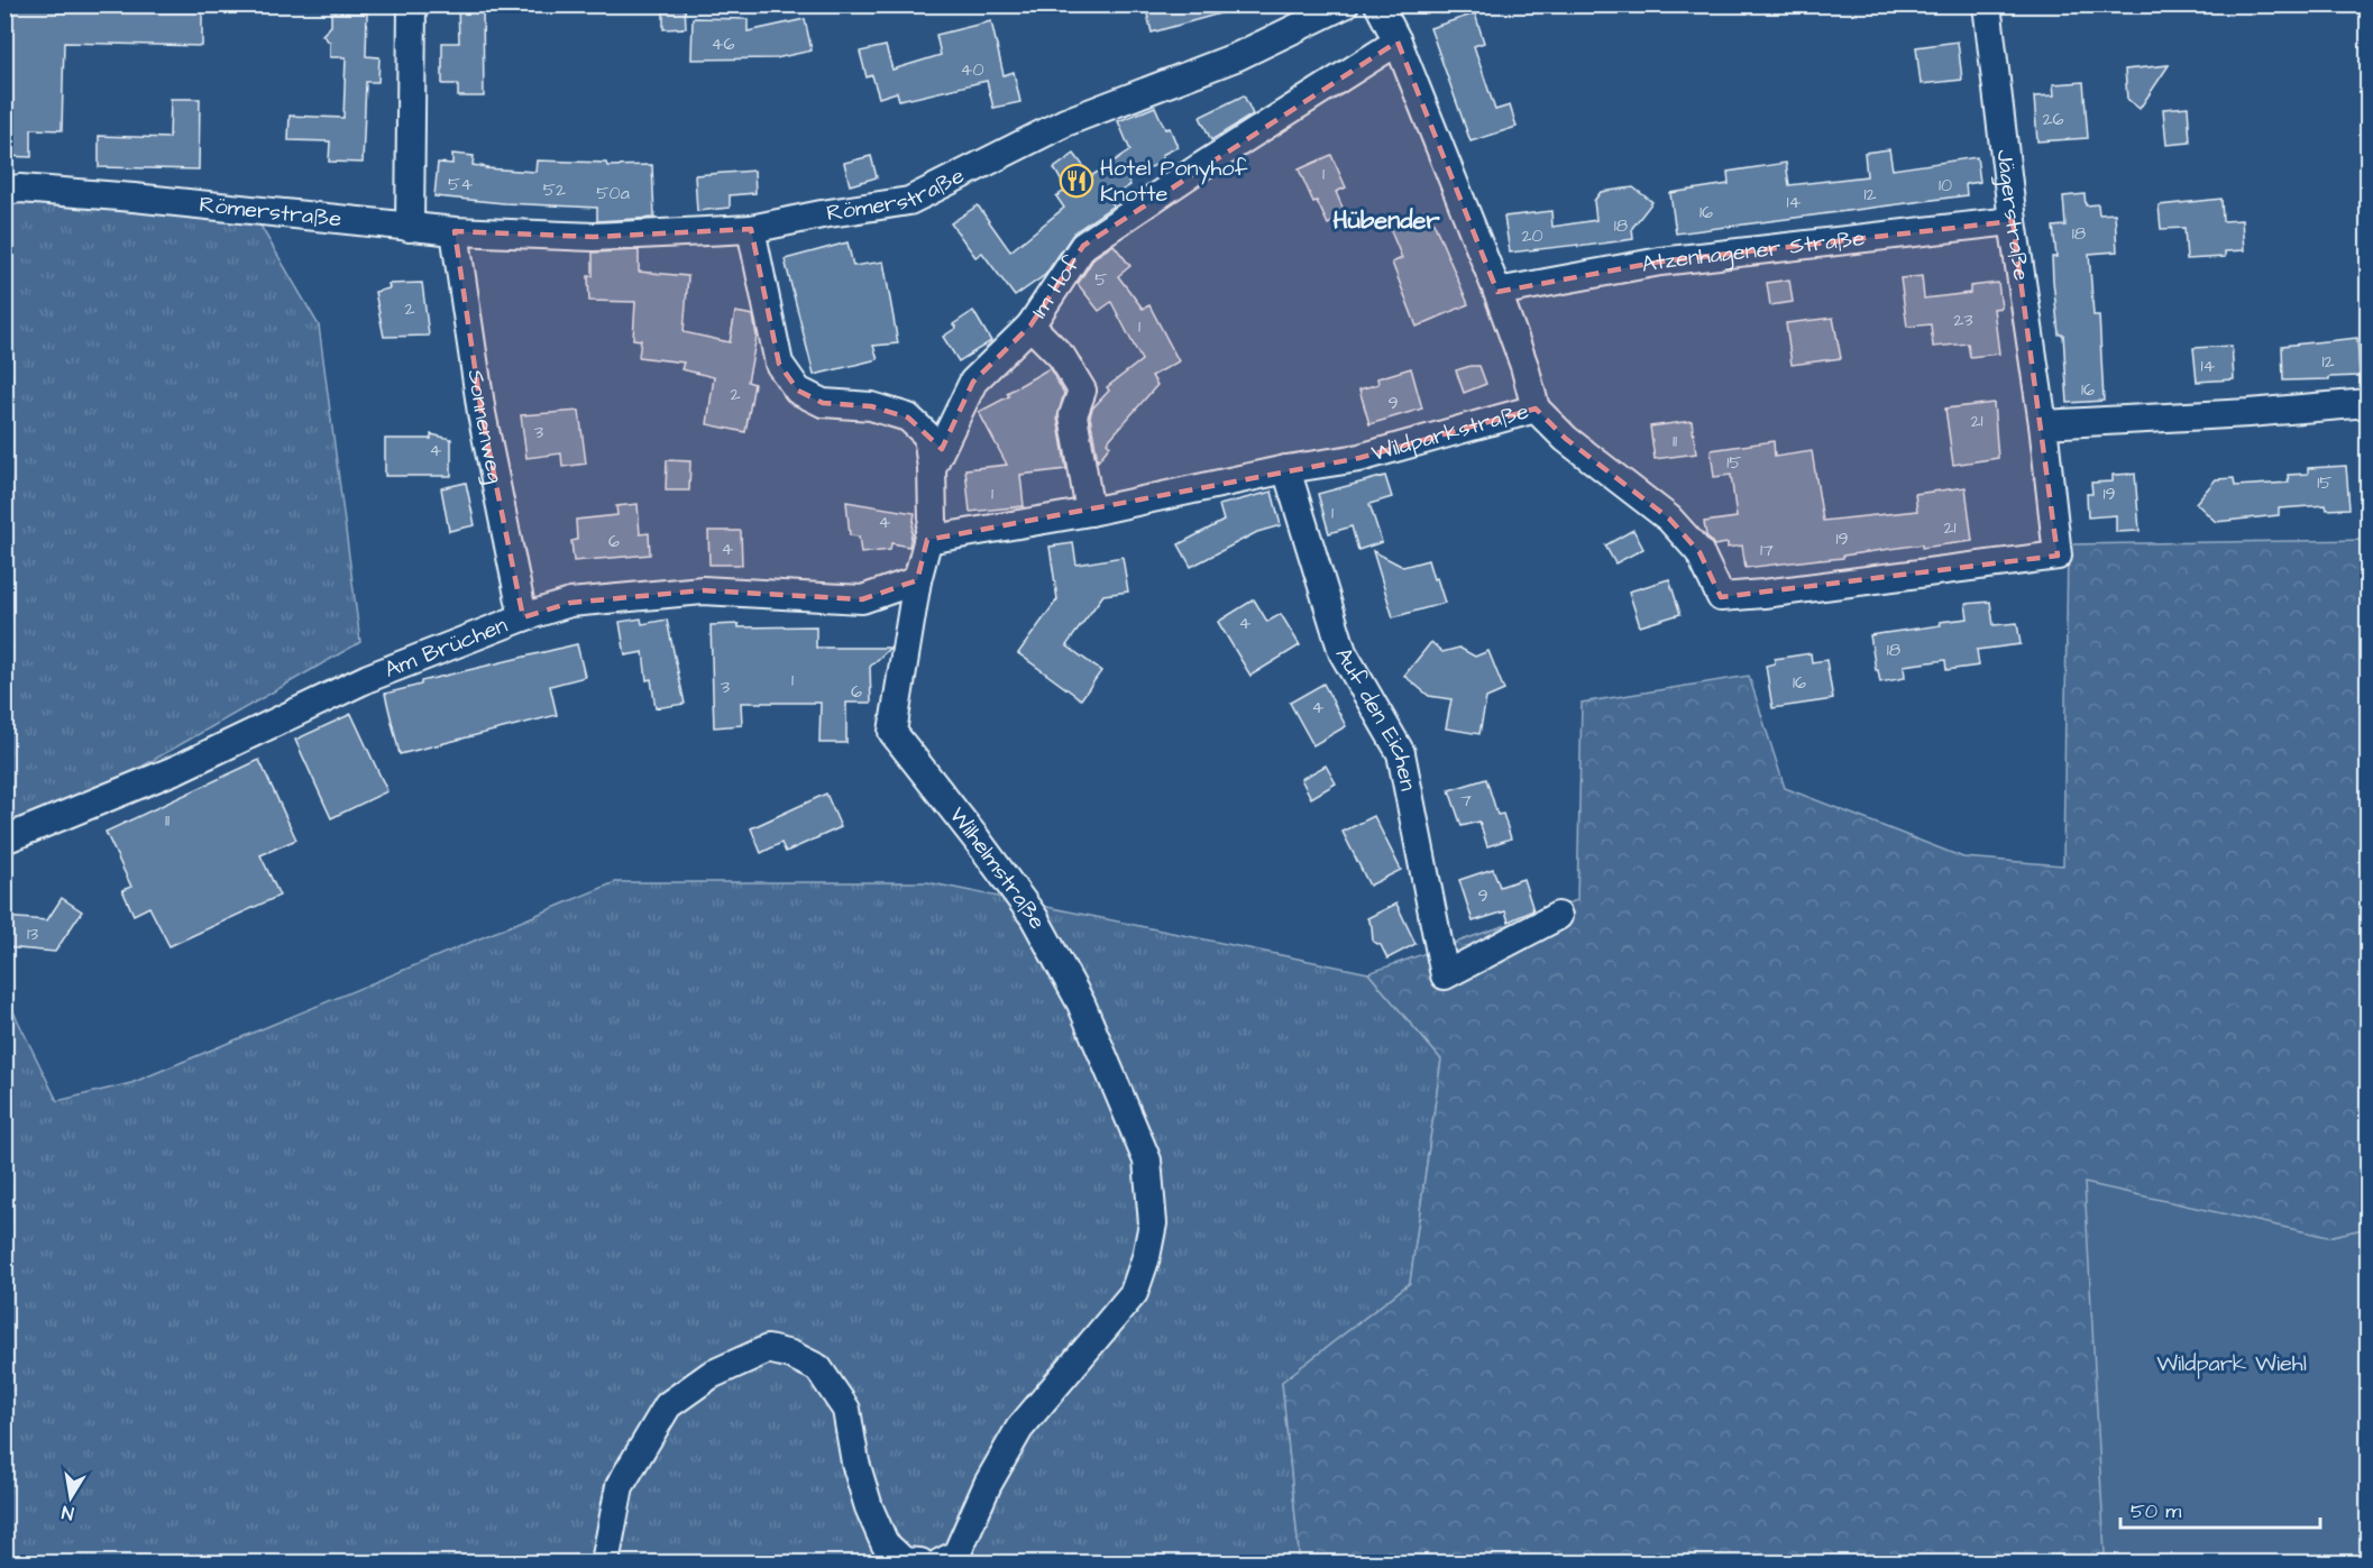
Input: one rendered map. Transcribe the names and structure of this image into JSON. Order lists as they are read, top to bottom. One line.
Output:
{"streets":{"street":["Römerstraße","Jägerstraße","Atzenhagener Straße","Im Hof","Sonnenweg","Wildparkstraße","Am Brüchen","Auf den Eichen","Wilhelmstraße"]},"crossings":[["Römerstraße","Sonnenweg"],["Römerstraße","Wilhelmstraße"],["Jägerstraße","Atzenhagener Straße"],["Jägerstraße","Wildparkstraße"],["Im Hof","Wilhelmstraße"],["Sonnenweg","Am Brüchen"],["Wildparkstraße","Auf den Eichen"],["Wildparkstraße","Wilhelmstraße"],["Am Brüchen","Wilhelmstraße"]],"districts":["Hübender"],"parks":["Wildpark Wiehl"],"places":{"restaurant":["Hotel Ponyhof Knotte"]},"house_numbers":["46","40","26","1","54","10","52","50a","12","14","16","18","18","20","5","2","23","1","12","14","16","2","9","21","3","11","4","15","15","1","19","1","4","21","19","6","4","17","4","18","1","16","3","6","4","7","11","9","13"],"scale_bar":"50 m","north":"bottom"}
